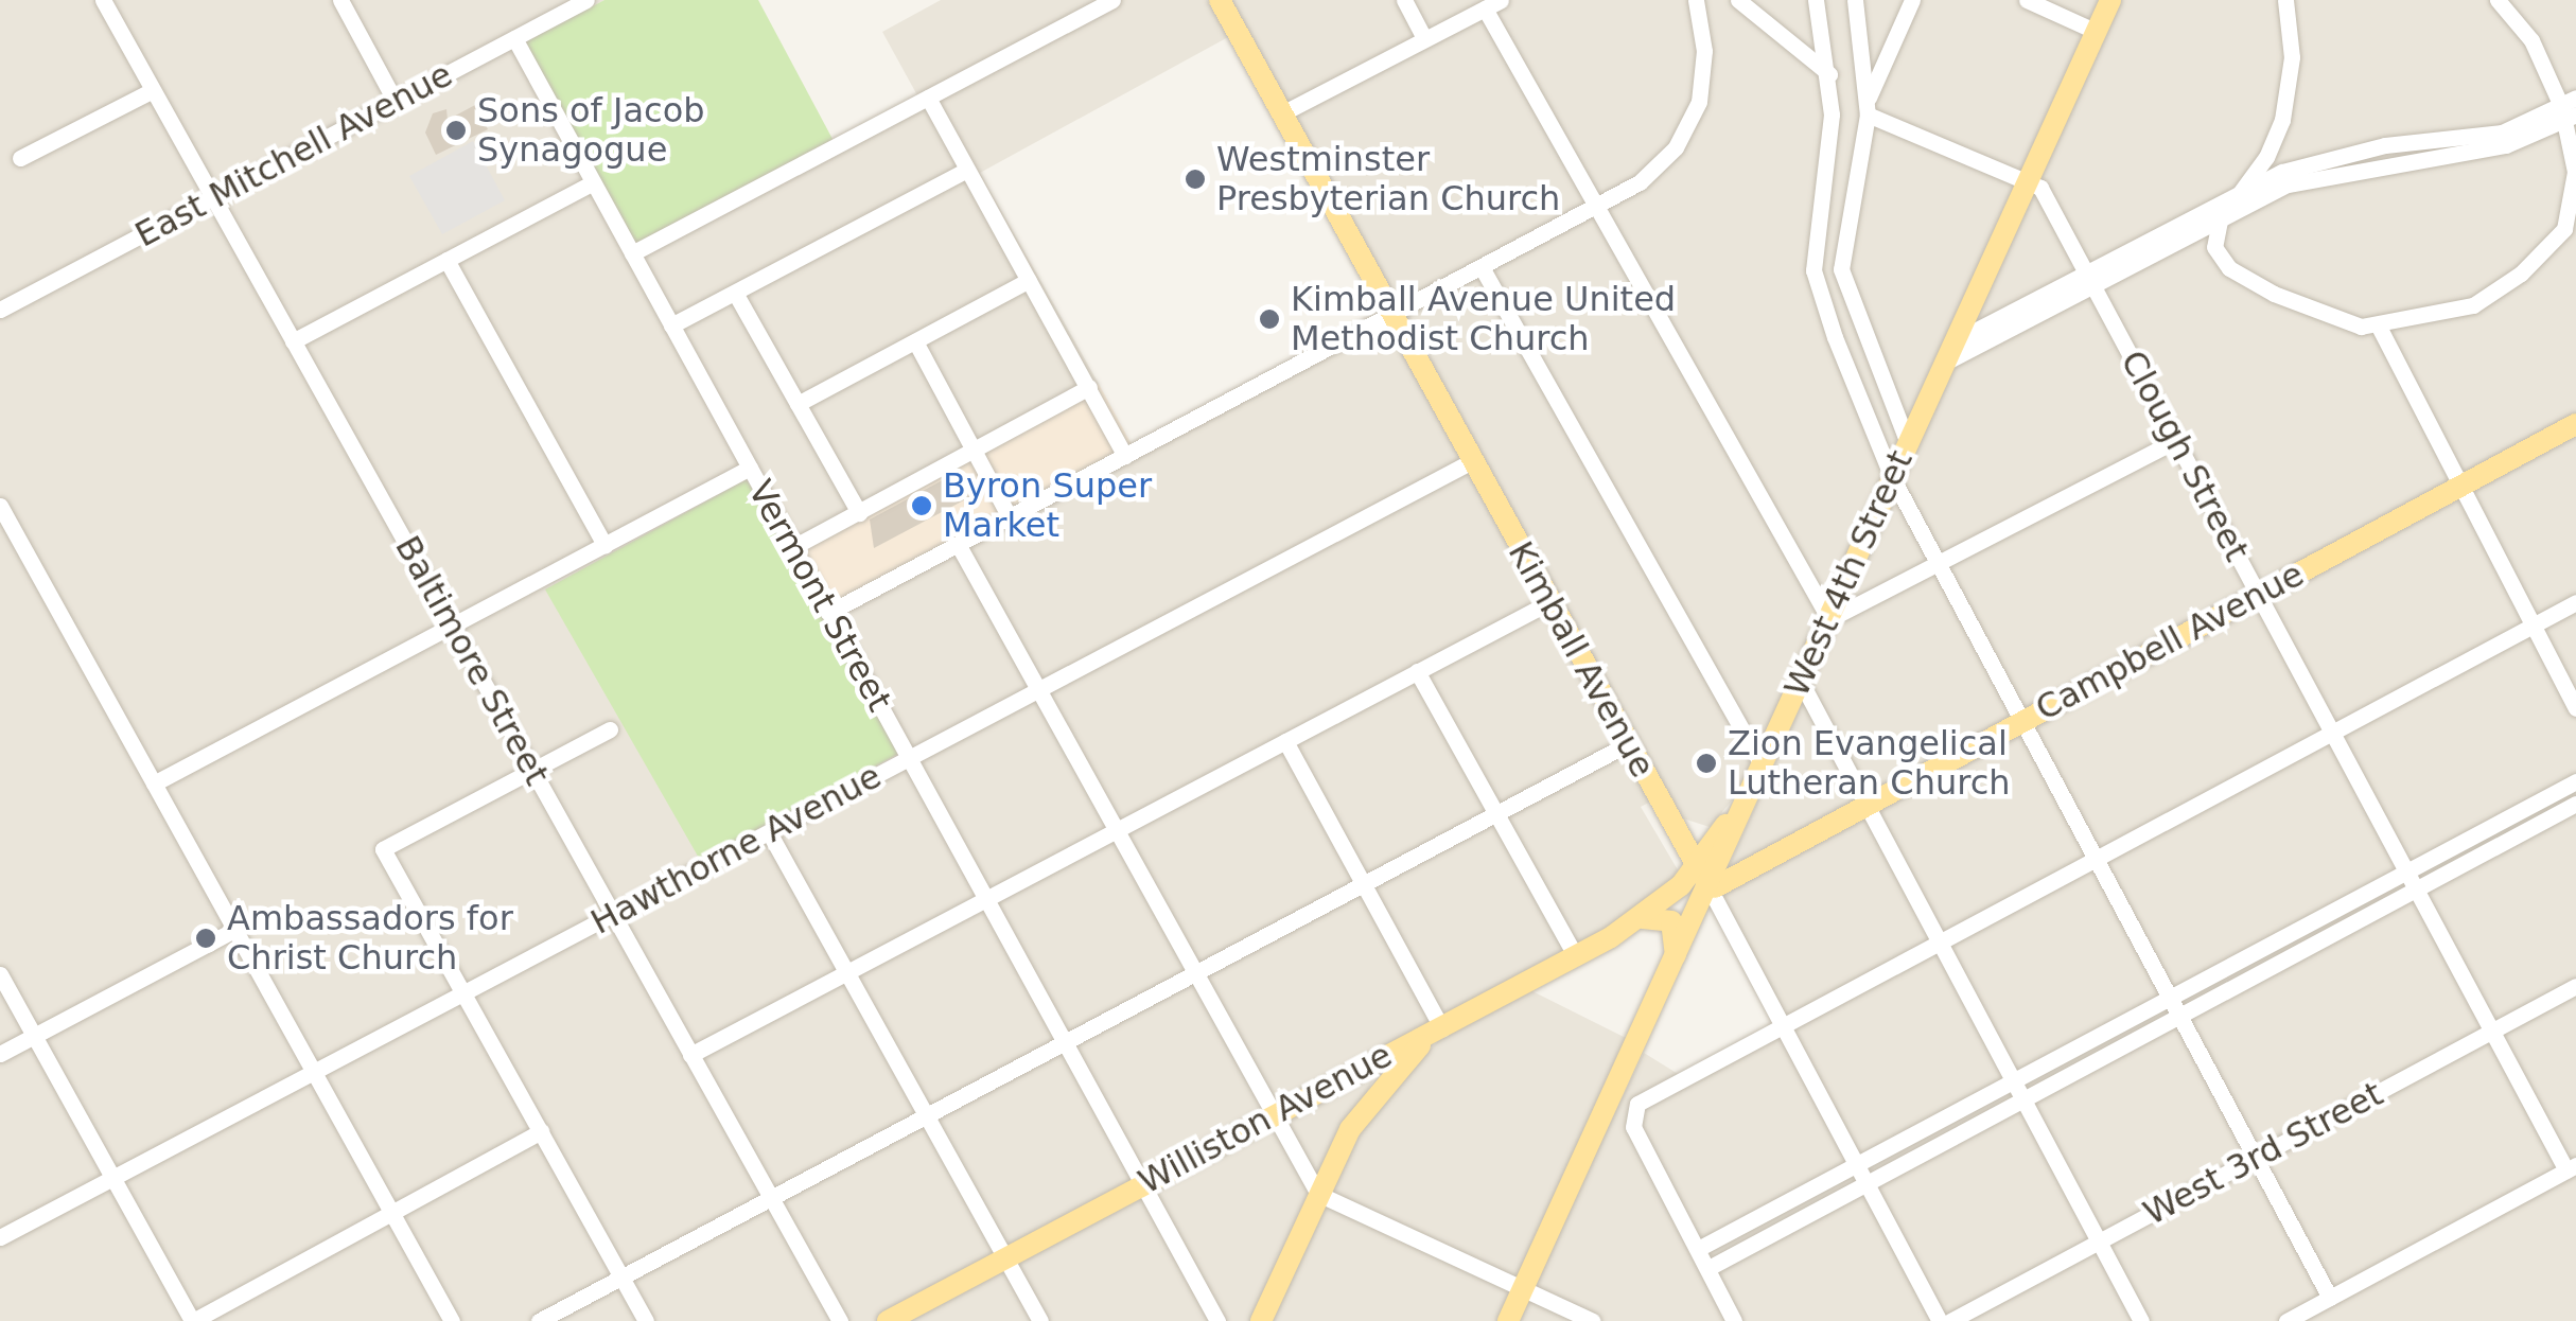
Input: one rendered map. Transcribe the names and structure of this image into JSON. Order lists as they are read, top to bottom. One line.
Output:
{"streets":{"main road":["West 4th Street","Campbell Avenue","Kimball Avenue","Williston Avenue"],"street":["East Mitchell Avenue","Clough Street","Vermont Street","Baltimore Street","Hawthorne Avenue","West 3rd Street"]},"crossings":[["East Mitchell Avenue","Vermont Street"],["East Mitchell Avenue","Baltimore Street"],["Clough Street","West 4th Street"],["Clough Street","Campbell Avenue"],["Clough Street","West 3rd Street"],["West 4th Street","Campbell Avenue"],["West 4th Street","Kimball Avenue"],["West 4th Street","Williston Avenue"],["Vermont Street","Hawthorne Avenue"],["Vermont Street","Williston Avenue"],["Campbell Avenue","Kimball Avenue"],["Kimball Avenue","Hawthorne Avenue"],["Kimball Avenue","Williston Avenue"],["Baltimore Street","Hawthorne Avenue"]],"places":["Sons of Jacob Synagogue","Westminster Presbyterian Church","Kimball Avenue United Methodist Church","Byron Super Market","Zion Evangelical Lutheran Church","Ambassadors for Christ Church"]}
